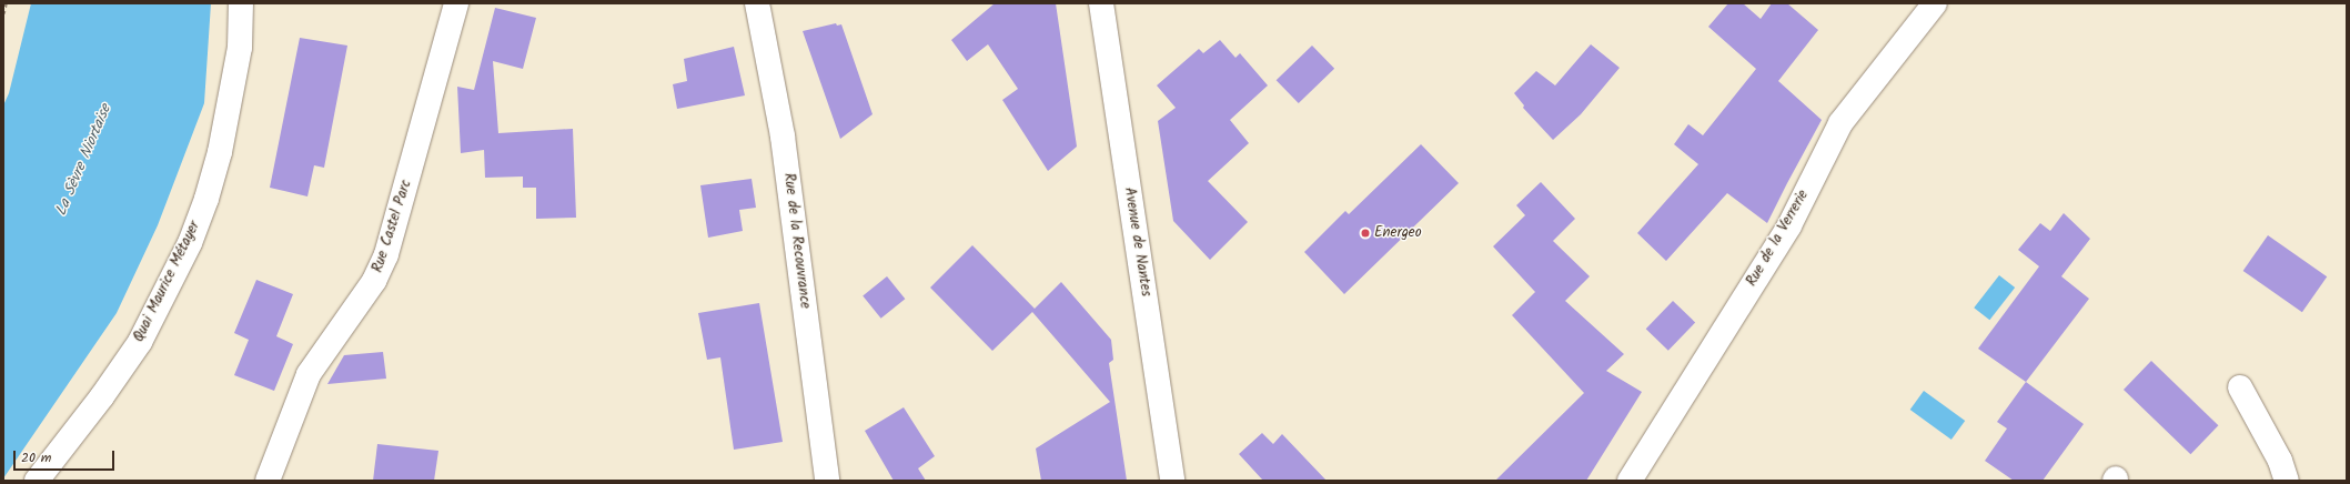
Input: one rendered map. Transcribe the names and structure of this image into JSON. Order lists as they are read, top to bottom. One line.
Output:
{"streets":{"street":["Rue Castel Parc","Rue de la Verrerie","Rue de la Recouvrance","Avenue de Nantes","Quai Maurice Métayer"]},"water":["La Sèvre Niortaise"],"places":["Energeo"],"scale_bar":"20 m"}
